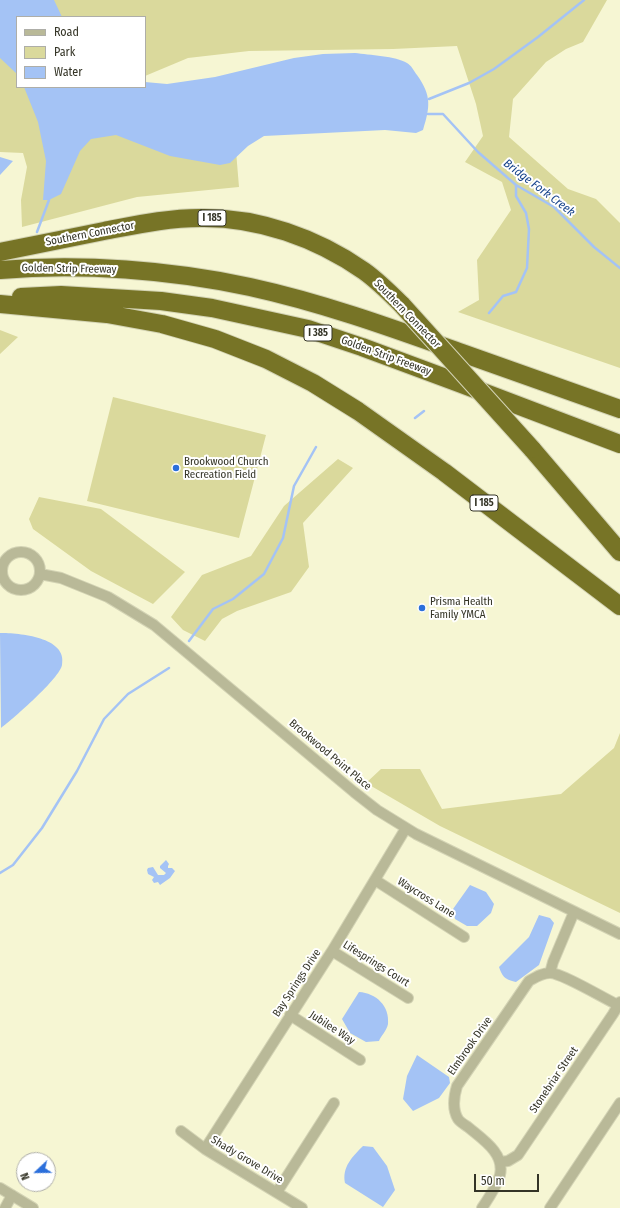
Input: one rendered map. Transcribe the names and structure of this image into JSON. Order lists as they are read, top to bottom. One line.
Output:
{"streets":{"highway":["I 185","Southern Connector","Golden Strip Freeway","I 385"],"street":["Brookwood Point Place","Waycross Lane","Lifesprings Court","Bay Springs Drive","Jubilee Way","Elmbrook Drive","Stonebriar Street","Shady Grove Drive"]},"crossings":[["Brookwood Point Place","Bay Springs Drive"],["Waycross Lane","Bay Springs Drive"],["Lifesprings Court","Bay Springs Drive"],["Bay Springs Drive","Jubilee Way"],["Bay Springs Drive","Shady Grove Drive"],["Elmbrook Drive","Stonebriar Street"]],"water":["Bridge Fork Creek"],"places":["Brookwood Church Recreation Field","Prisma Health Family YMCA"],"legend":["Road","Park","Water"],"scale_bar":"50 m","north":"left"}
